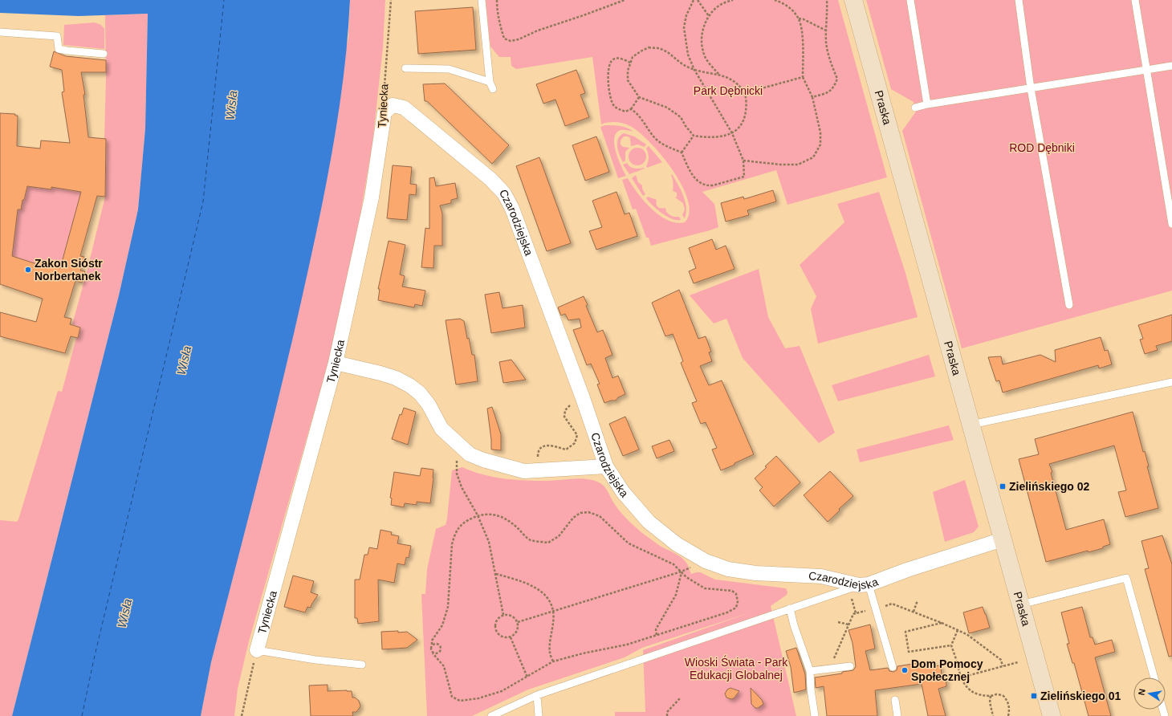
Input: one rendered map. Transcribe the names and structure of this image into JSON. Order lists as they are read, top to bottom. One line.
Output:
{"streets":{"street":["Tyniecka","Praska","Czarodziejska"]},"crossings":[["Tyniecka","Czarodziejska"],["Praska","Czarodziejska"]],"water":["Wisła"],"parks":["Park Dębnicki","ROD Dębniki","Wioski Świata - Park Edukacji Globalnej"],"places":{"other":["Zakon Sióstr Norbertanek","Dom Pomocy Społecznej"],"transit":["Zielińskiego 02","Zielińskiego 01"]},"north":"left"}
